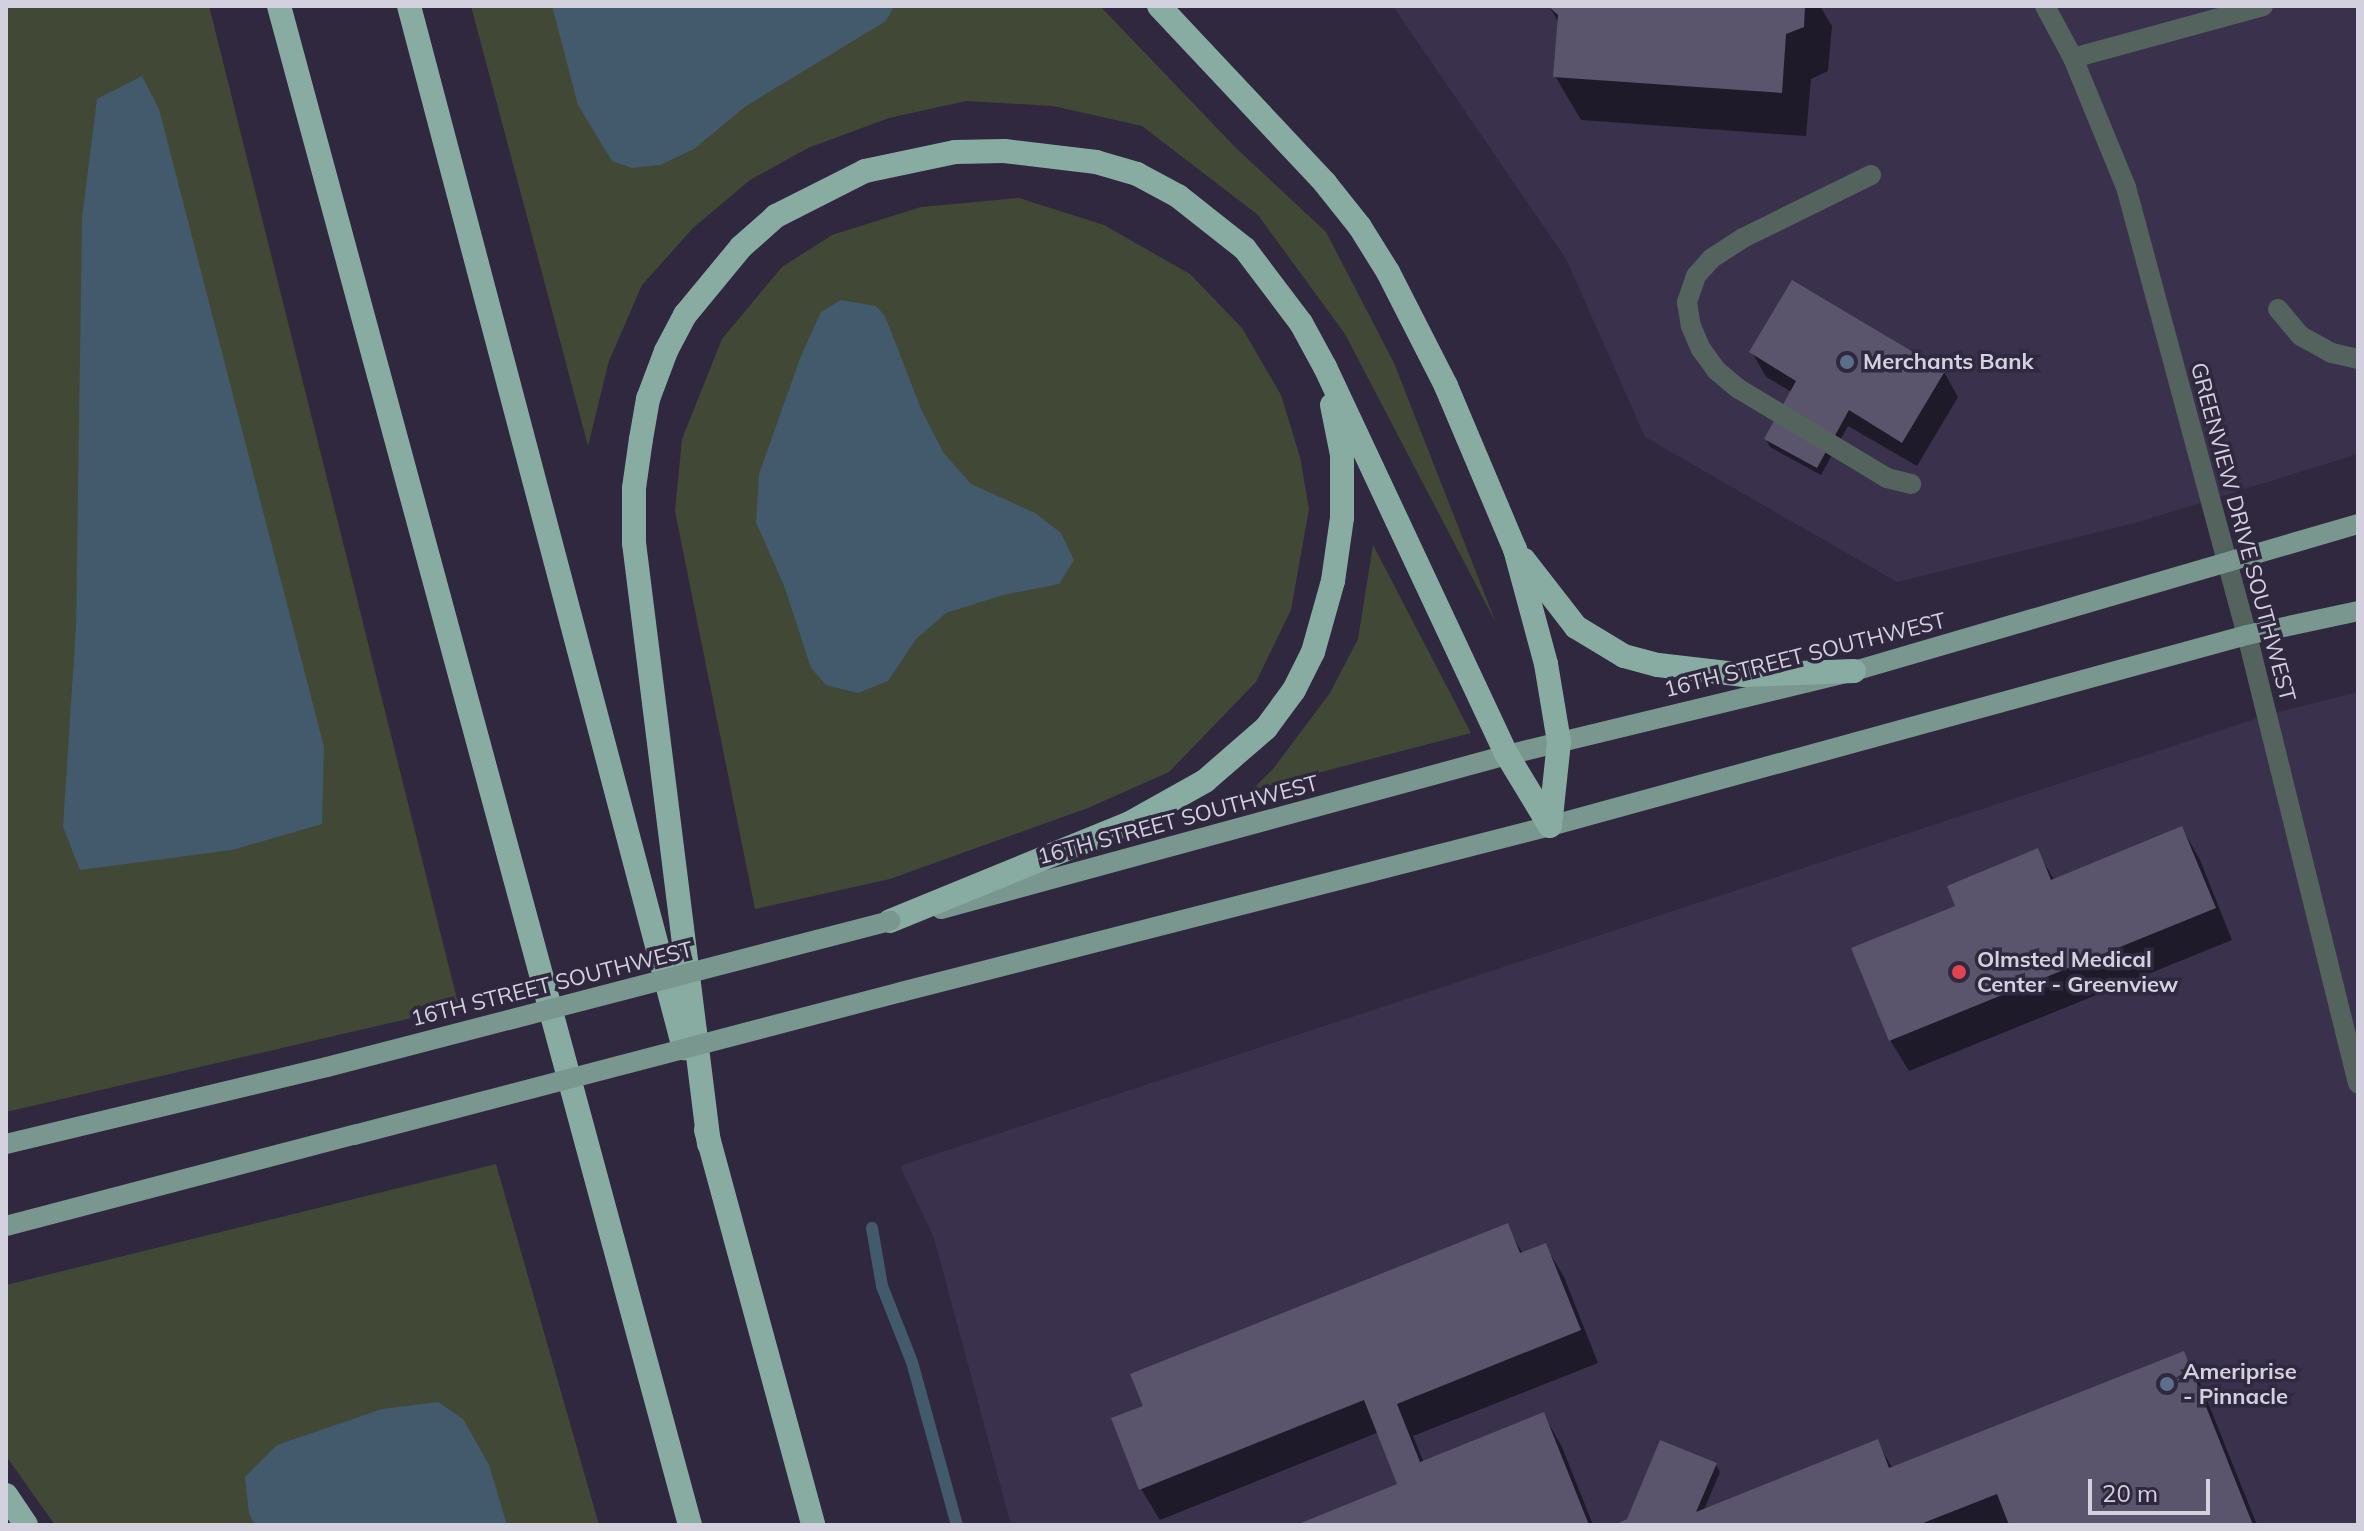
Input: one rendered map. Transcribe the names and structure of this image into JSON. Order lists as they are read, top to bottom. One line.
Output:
{"streets":{"main road":["16TH STREET SOUTHWEST"],"street":["GREENVIEW DRIVE SOUTHWEST"]},"crossings":[["GREENVIEW DRIVE SOUTHWEST","16TH STREET SOUTHWEST"]],"places":["Merchants Bank","Olmsted Medical Center - Greenview","Ameriprise - Pinnacle"],"scale_bar":"20 m"}
